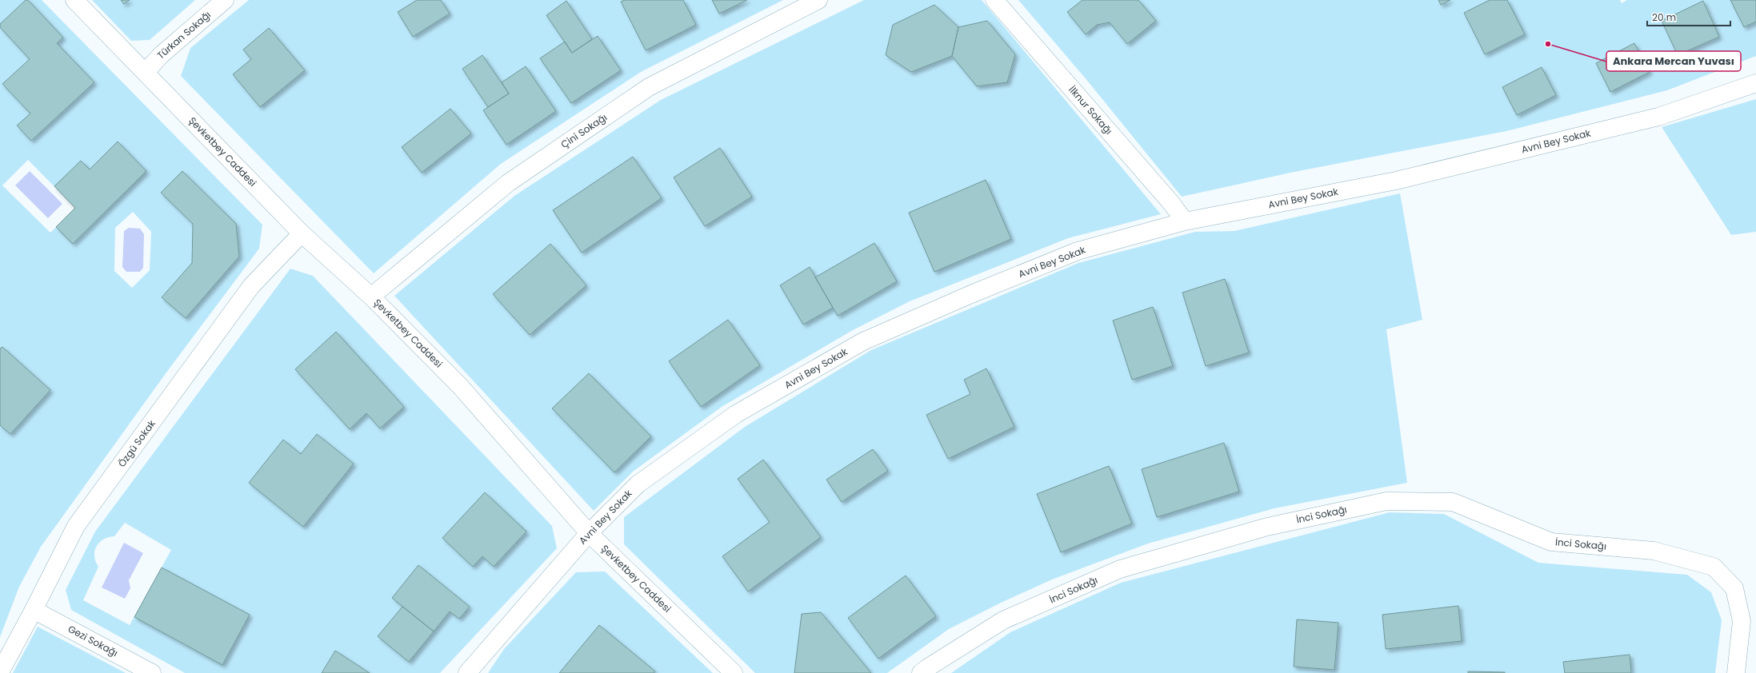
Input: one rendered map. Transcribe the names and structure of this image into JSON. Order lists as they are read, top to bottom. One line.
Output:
{"streets":{"street":["Türkan Sokağı","İlknur Sokağı","Çini Sokağı","Avni Bey Sokak","Şevketbey Caddesi","Özgü Sokak","İnci Sokağı","Gezi Sokağı"]},"crossings":[["Türkan Sokağı","Şevketbey Caddesi"],["İlknur Sokağı","Avni Bey Sokak"],["Çini Sokağı","Şevketbey Caddesi"],["Avni Bey Sokak","Şevketbey Caddesi"],["Şevketbey Caddesi","Özgü Sokak"],["Özgü Sokak","Gezi Sokağı"]],"places":["Ankara Mercan Yuvası"],"scale_bar":"20 m"}
